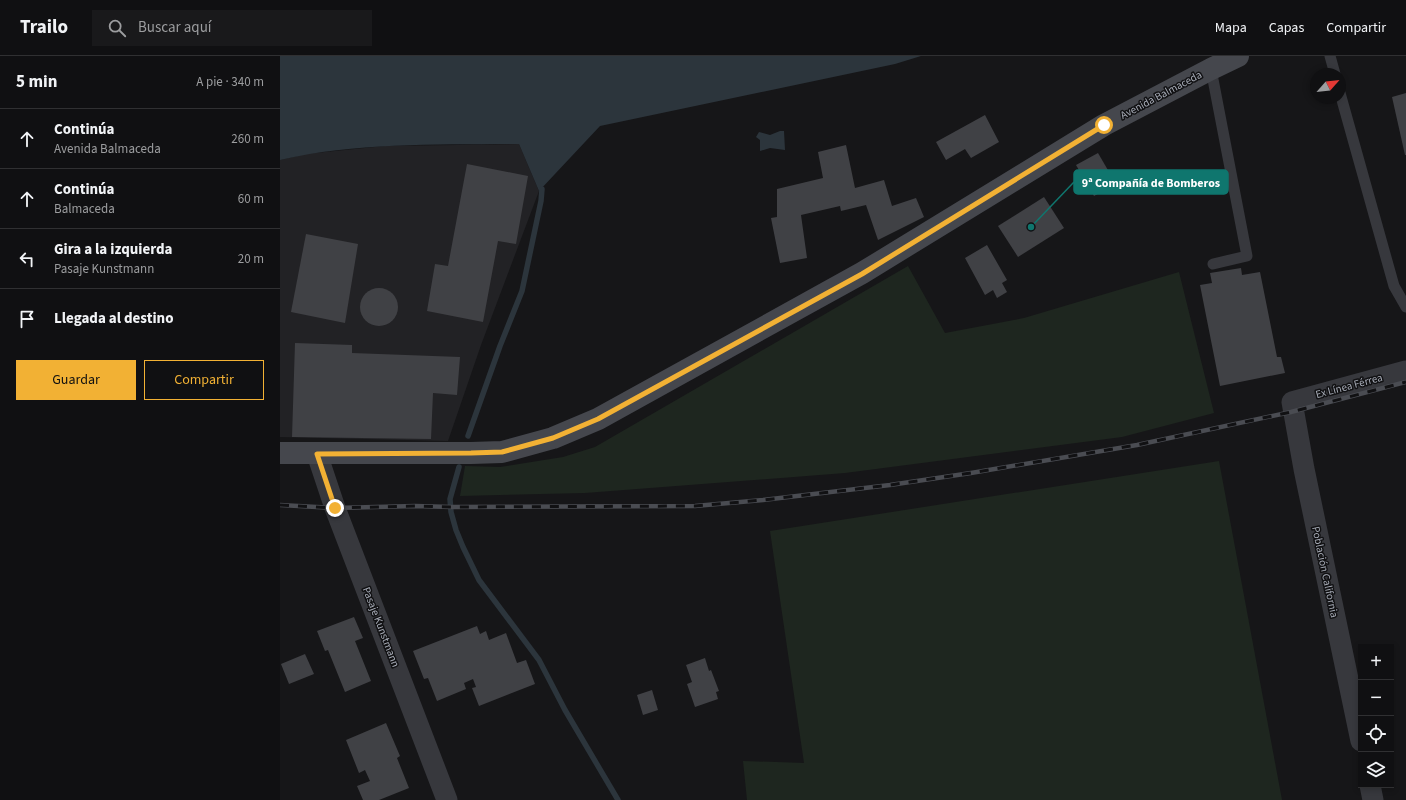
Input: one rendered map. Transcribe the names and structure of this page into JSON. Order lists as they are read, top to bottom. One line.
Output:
{"streets":{"main road":["Avenida Balmaceda"],"street":["Ex Línea Férrea","Población California","Pasaje Kunstmann"]},"crossings":[["Avenida Balmaceda","Pasaje Kunstmann"],["Ex Línea Férrea","Población California"]],"places":["9ª Compañía de Bomberos"],"north":"top right","page":{"header":"Trailo","search":"Buscar aquí","nav":["Mapa","Capas","Compartir"],"heading":["5 min","A pie · 340 m"],"list":[["Continúa","Avenida Balmaceda","260 m"],["Continúa","Balmaceda","60 m"],["Gira a la izquierda","Pasaje Kunstmann","20 m"],"Llegada al destino"],"buttons":["Guardar","Compartir"],"map_buttons":["+","−"]}}
